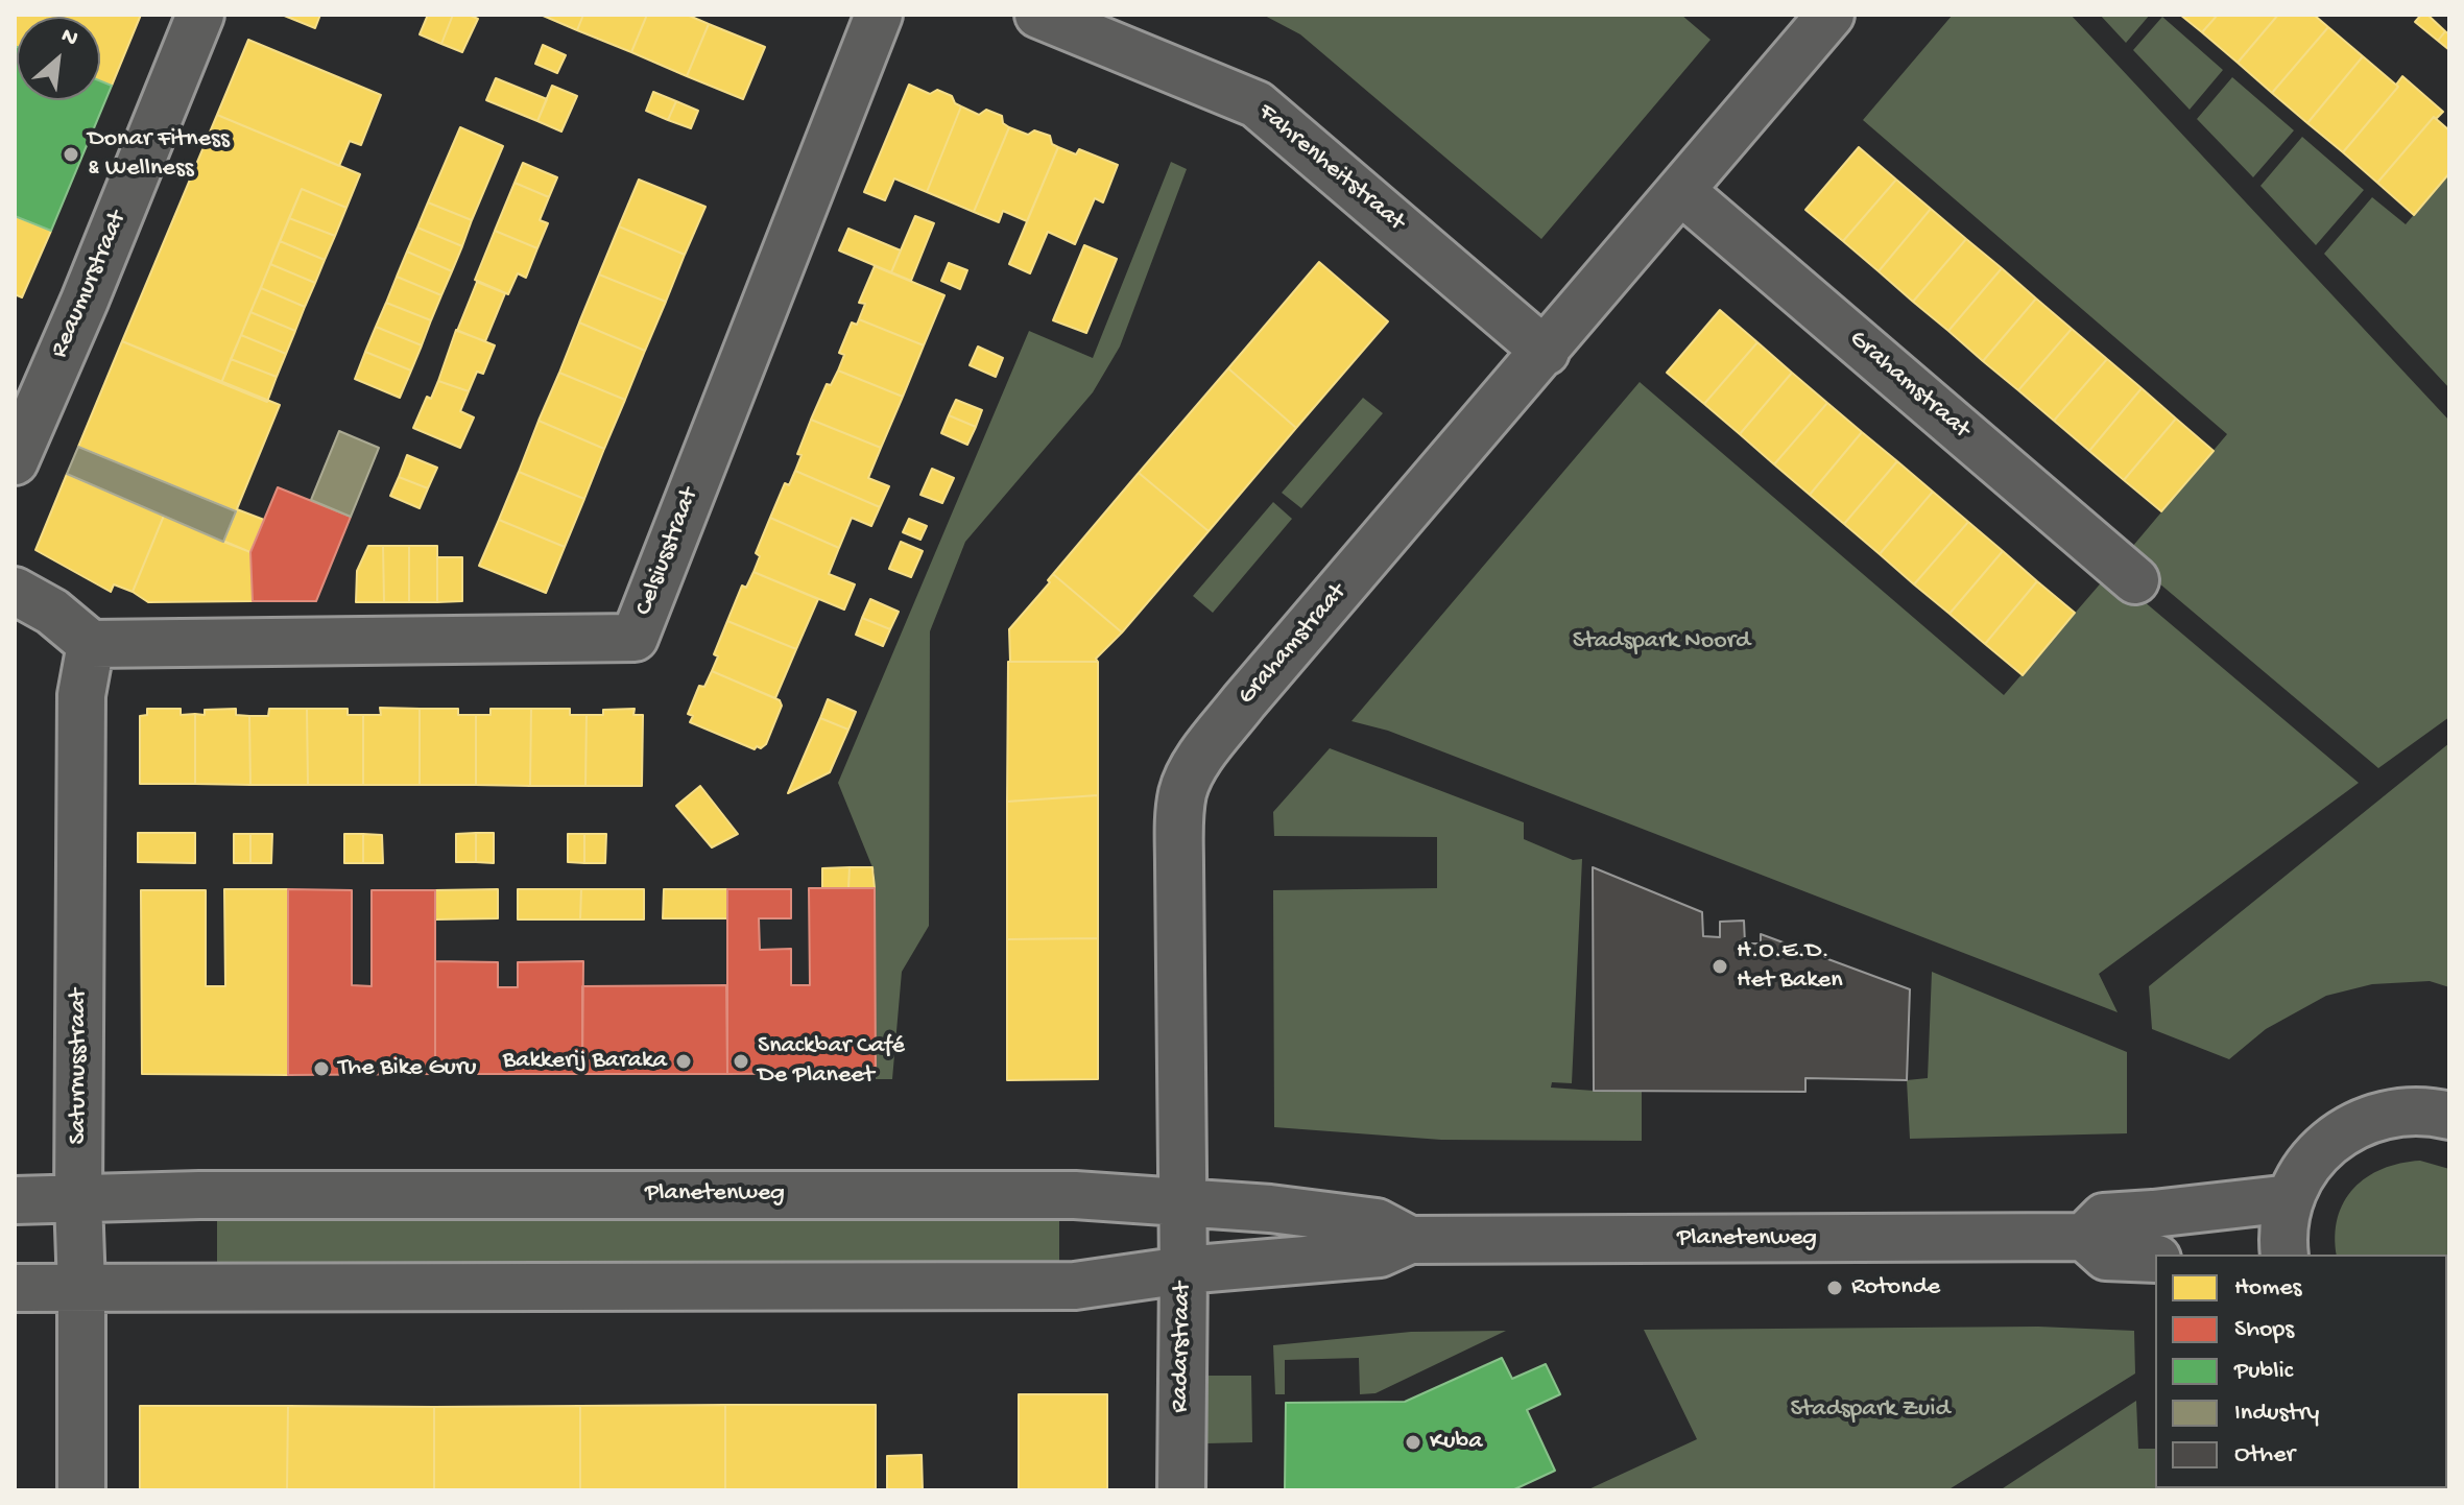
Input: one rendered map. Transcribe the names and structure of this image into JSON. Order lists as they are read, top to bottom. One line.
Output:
{"streets":{"street":["Fahrenheitstraat","Reaumurstraat","Grahamstraat","Celsiusstraat","Saturnusstraat","Planetenweg","Radarstraat"]},"crossings":[["Fahrenheitstraat","Grahamstraat"],["Grahamstraat","Planetenweg"],["Grahamstraat","Radarstraat"],["Celsiusstraat","Saturnusstraat"],["Saturnusstraat","Planetenweg"],["Planetenweg","Radarstraat"]],"parks":["Stadspark Noord","Stadspark Zuid"],"places":["Donar Fitness & Wellness","H.O.E.D. Het Baken","Bakkerij Baraka","Snackbar Café De Planeet","The Bike Guru","Rotonde","Kuba"],"legend":["Homes","Shops","Public","Industry","Other"],"north":"top right"}
